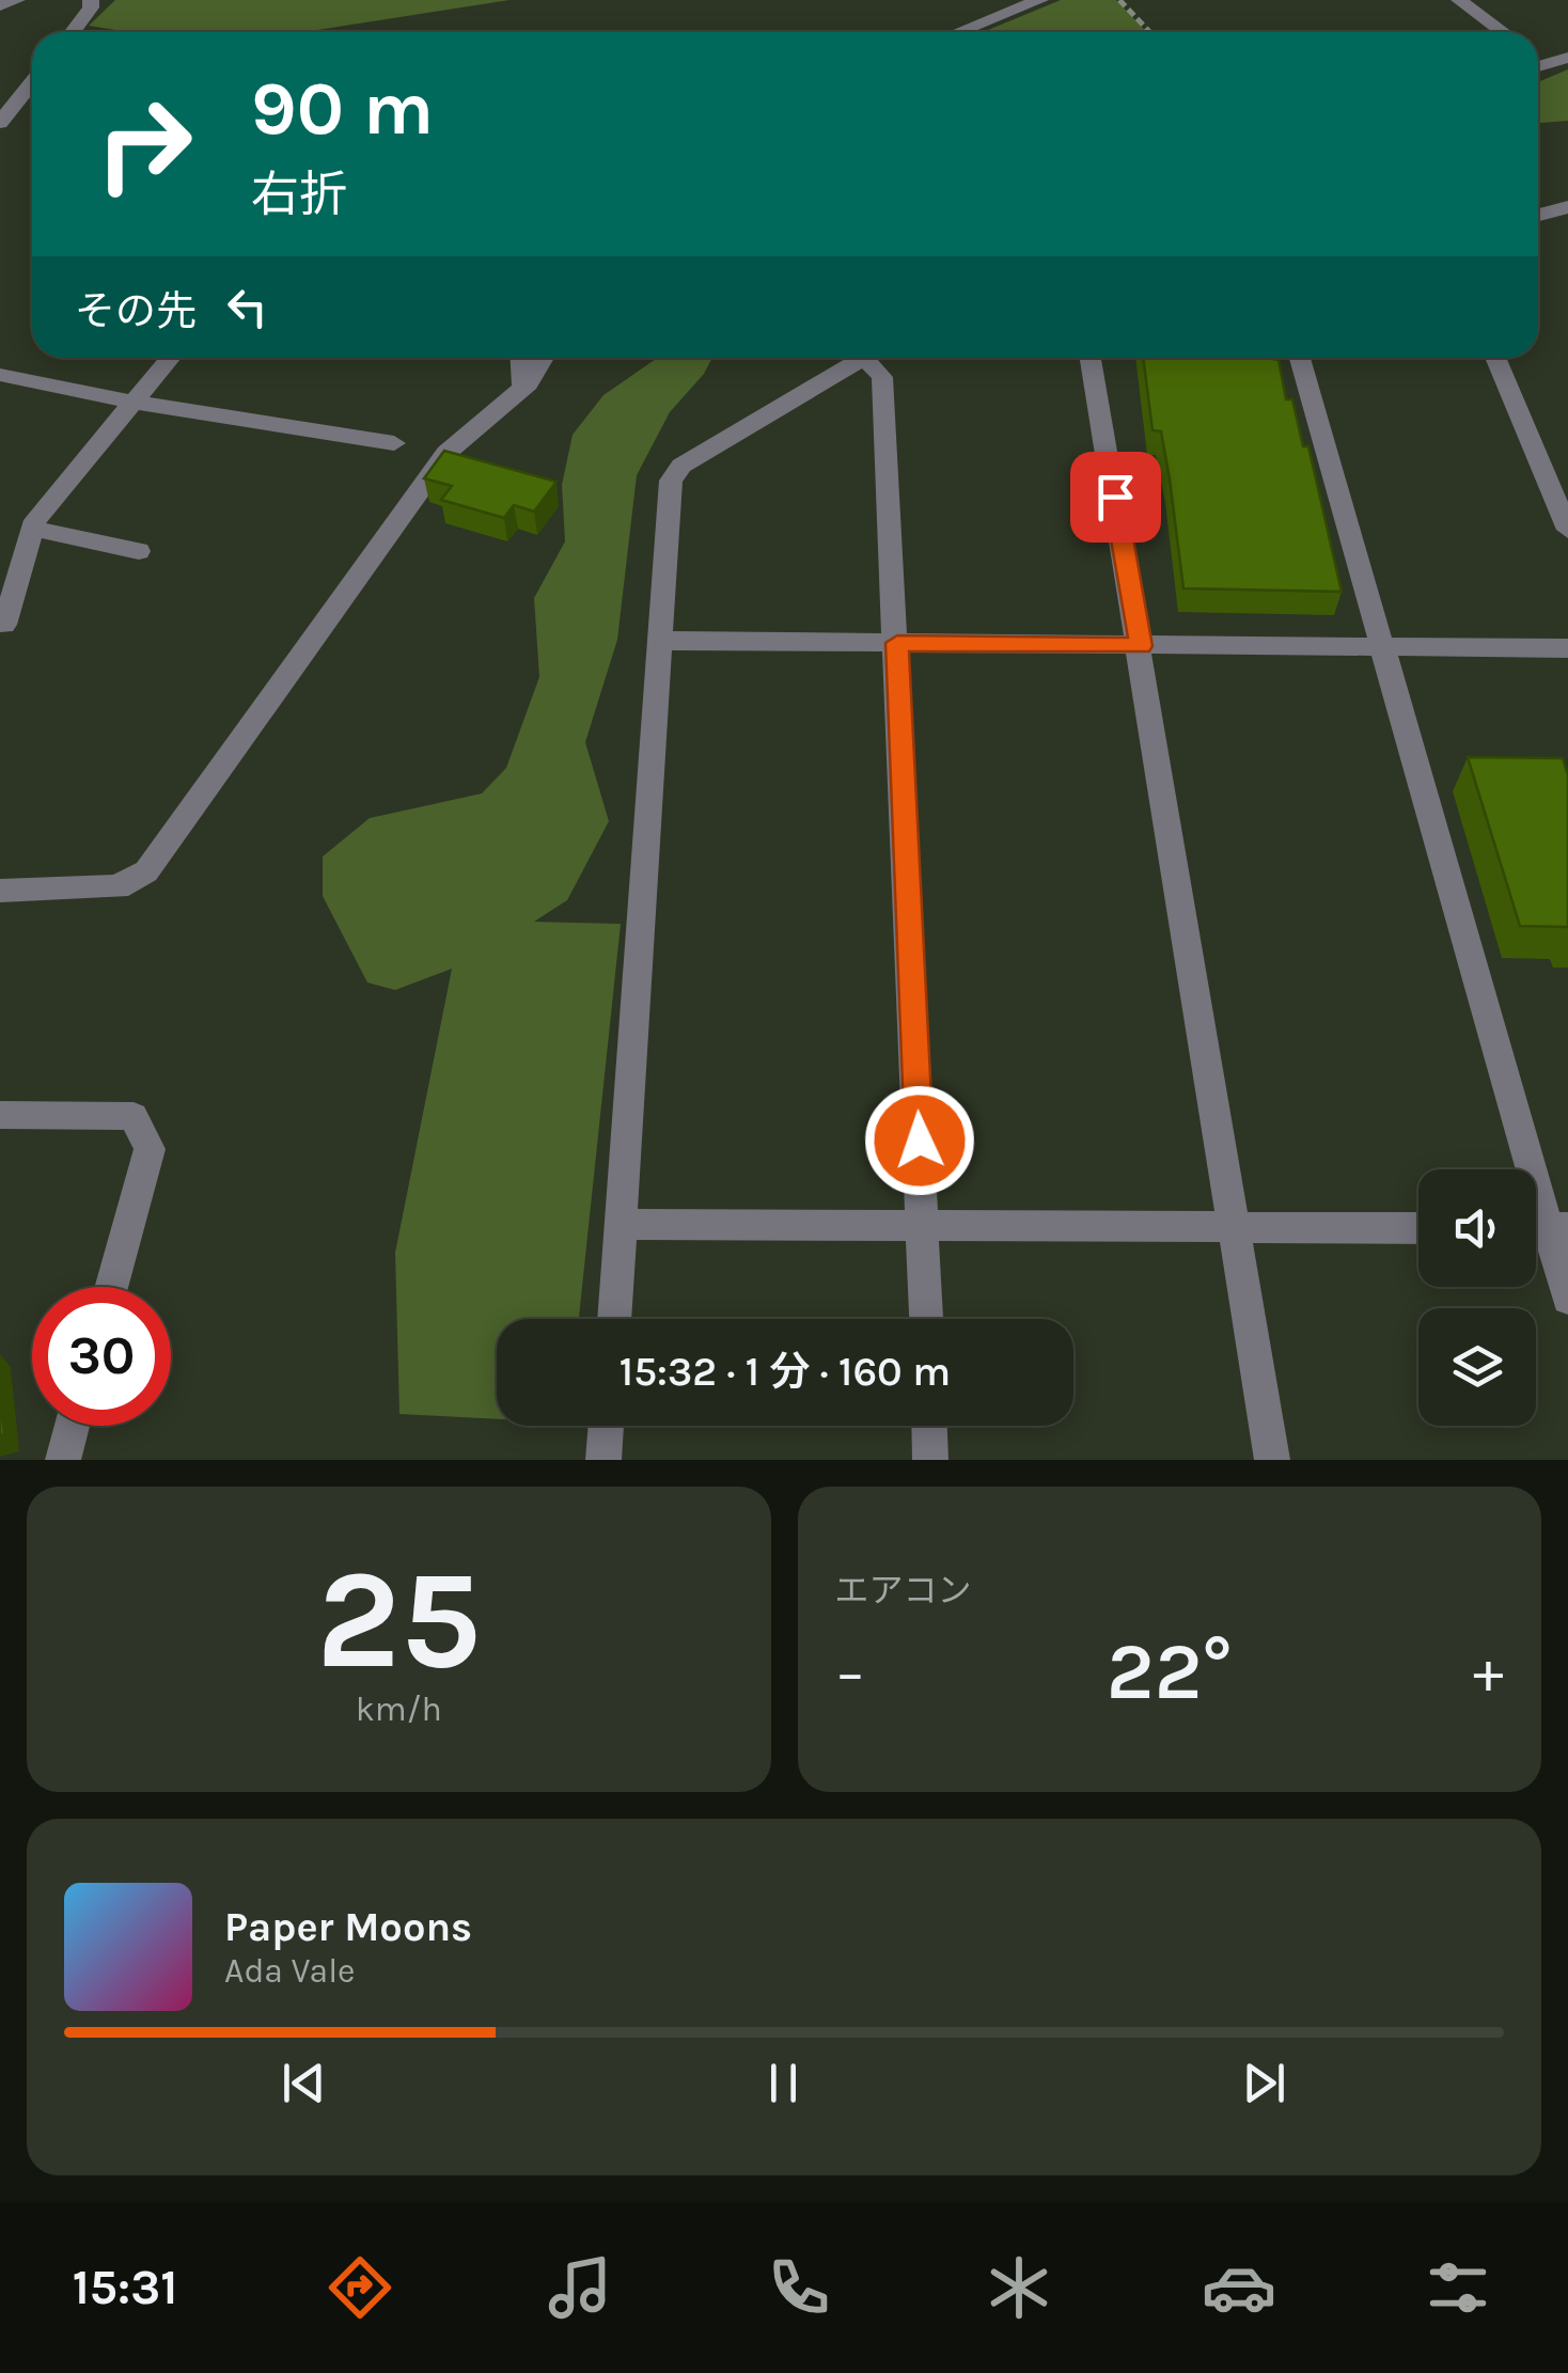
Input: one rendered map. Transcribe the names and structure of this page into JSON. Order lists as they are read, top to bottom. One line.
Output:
{"page":{"turn":["90 m","右折"],"then":"その先","limit":"30","trip":"15:32 · 1 分 · 160 m","tile":[["25","km/h"],"エアコン"],"heat":["−","22°","+"],"song":["Paper Moons","Ada Vale"],"tabs":"15:31"}}
